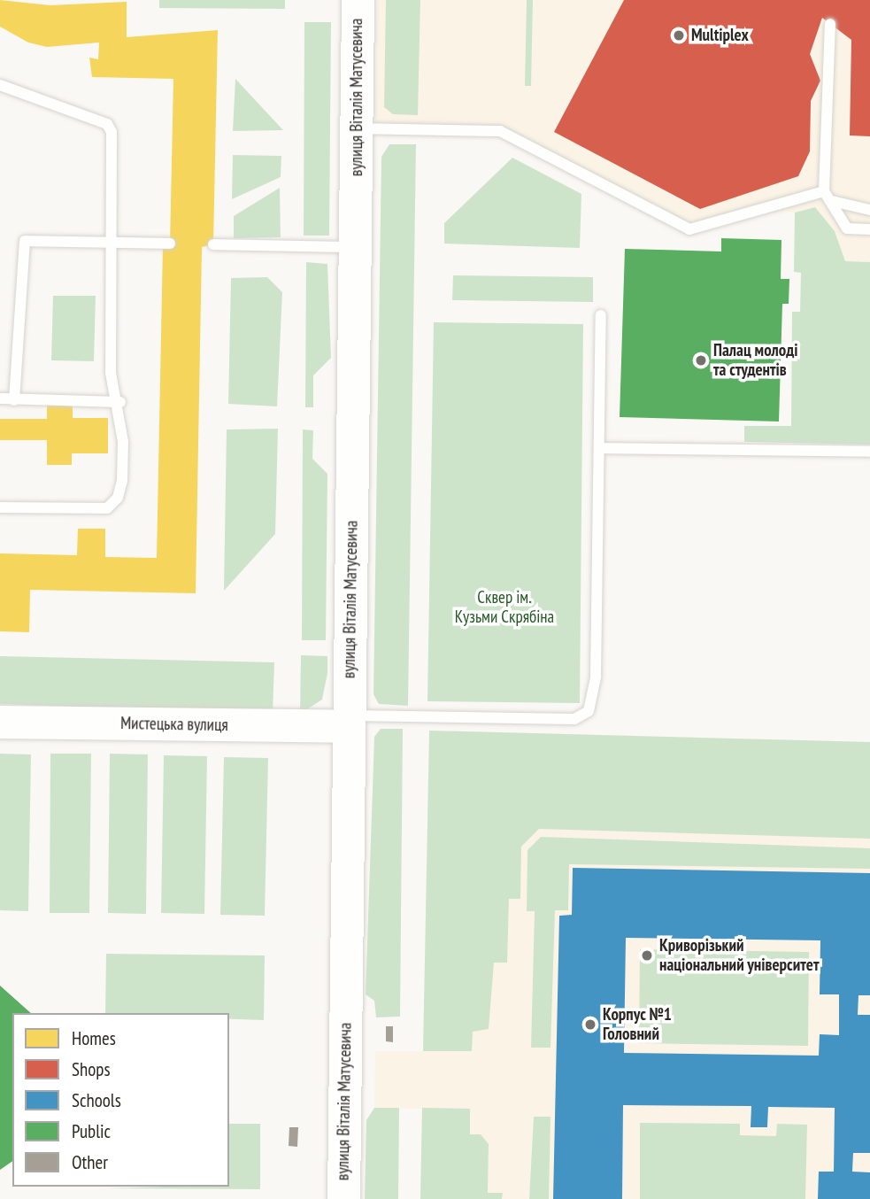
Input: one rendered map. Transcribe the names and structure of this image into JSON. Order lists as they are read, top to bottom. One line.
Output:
{"streets":{"street":["вулиця Віталія Матусевича","Мистецька вулиця"]},"crossings":[["вулиця Віталія Матусевича","Мистецька вулиця"]],"parks":["Сквер ім. Кузьми Скрябіна"],"places":["Multiplex","Палац молоді та студентів","Криворізький національний університет","Корпус №1 Головний"],"legend":["Homes","Shops","Schools","Public","Other"]}
